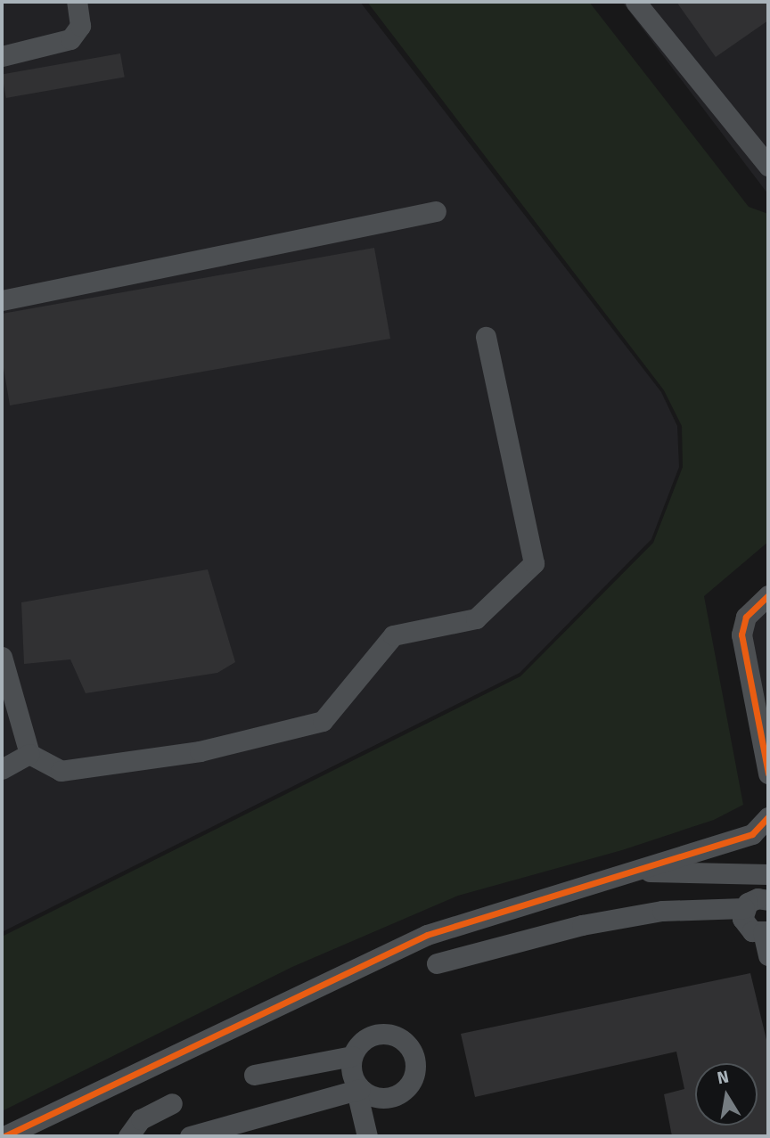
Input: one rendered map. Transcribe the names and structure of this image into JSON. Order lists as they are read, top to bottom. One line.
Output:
{"north":"top"}
